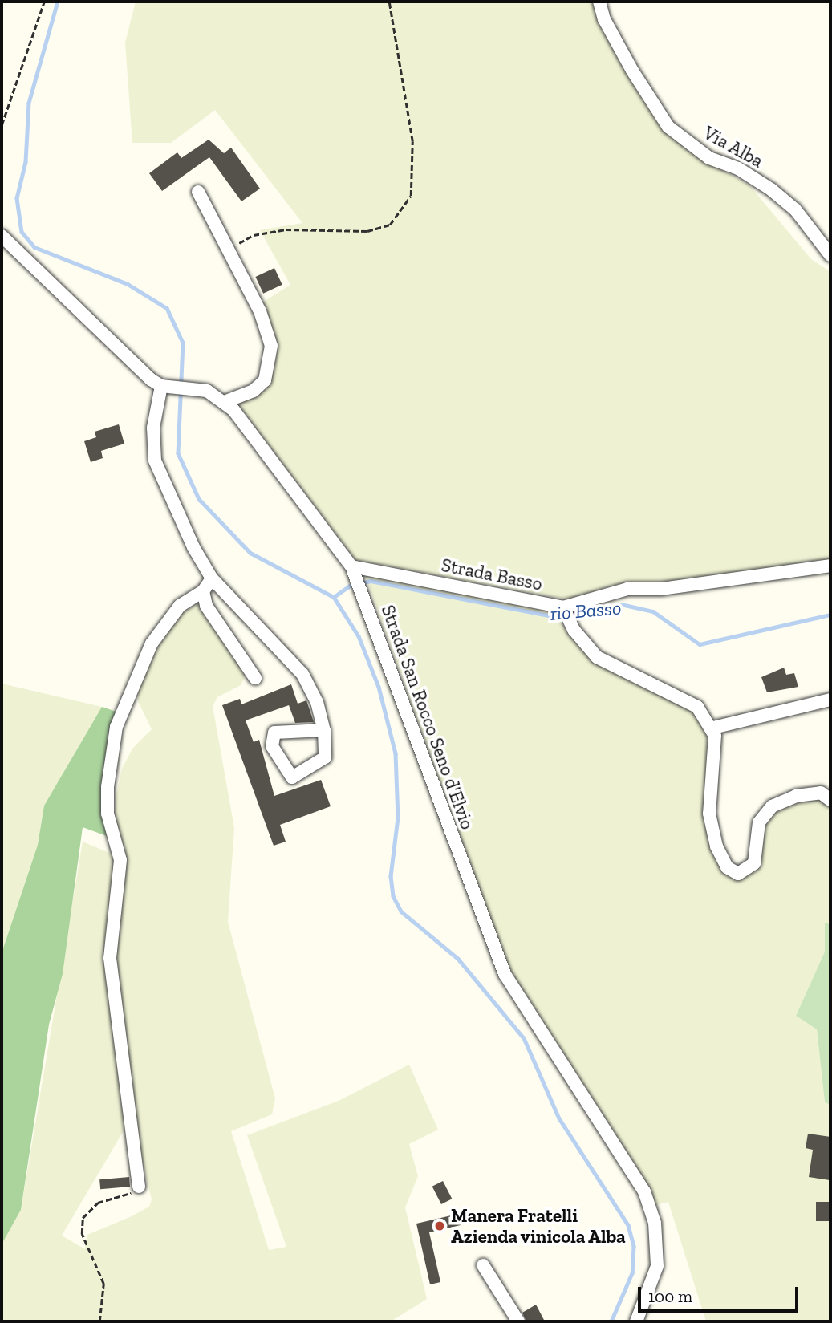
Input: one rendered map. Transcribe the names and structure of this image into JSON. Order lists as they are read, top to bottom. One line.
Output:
{"streets":{"street":["Via Alba","Strada Basso","Strada San Rocco Seno d'Elvio"]},"crossings":[["Strada Basso","Strada San Rocco Seno d'Elvio"]],"water":["rio Basso"],"places":["Manera Fratelli Azienda vinicola Alba"],"scale_bar":"100 m"}
